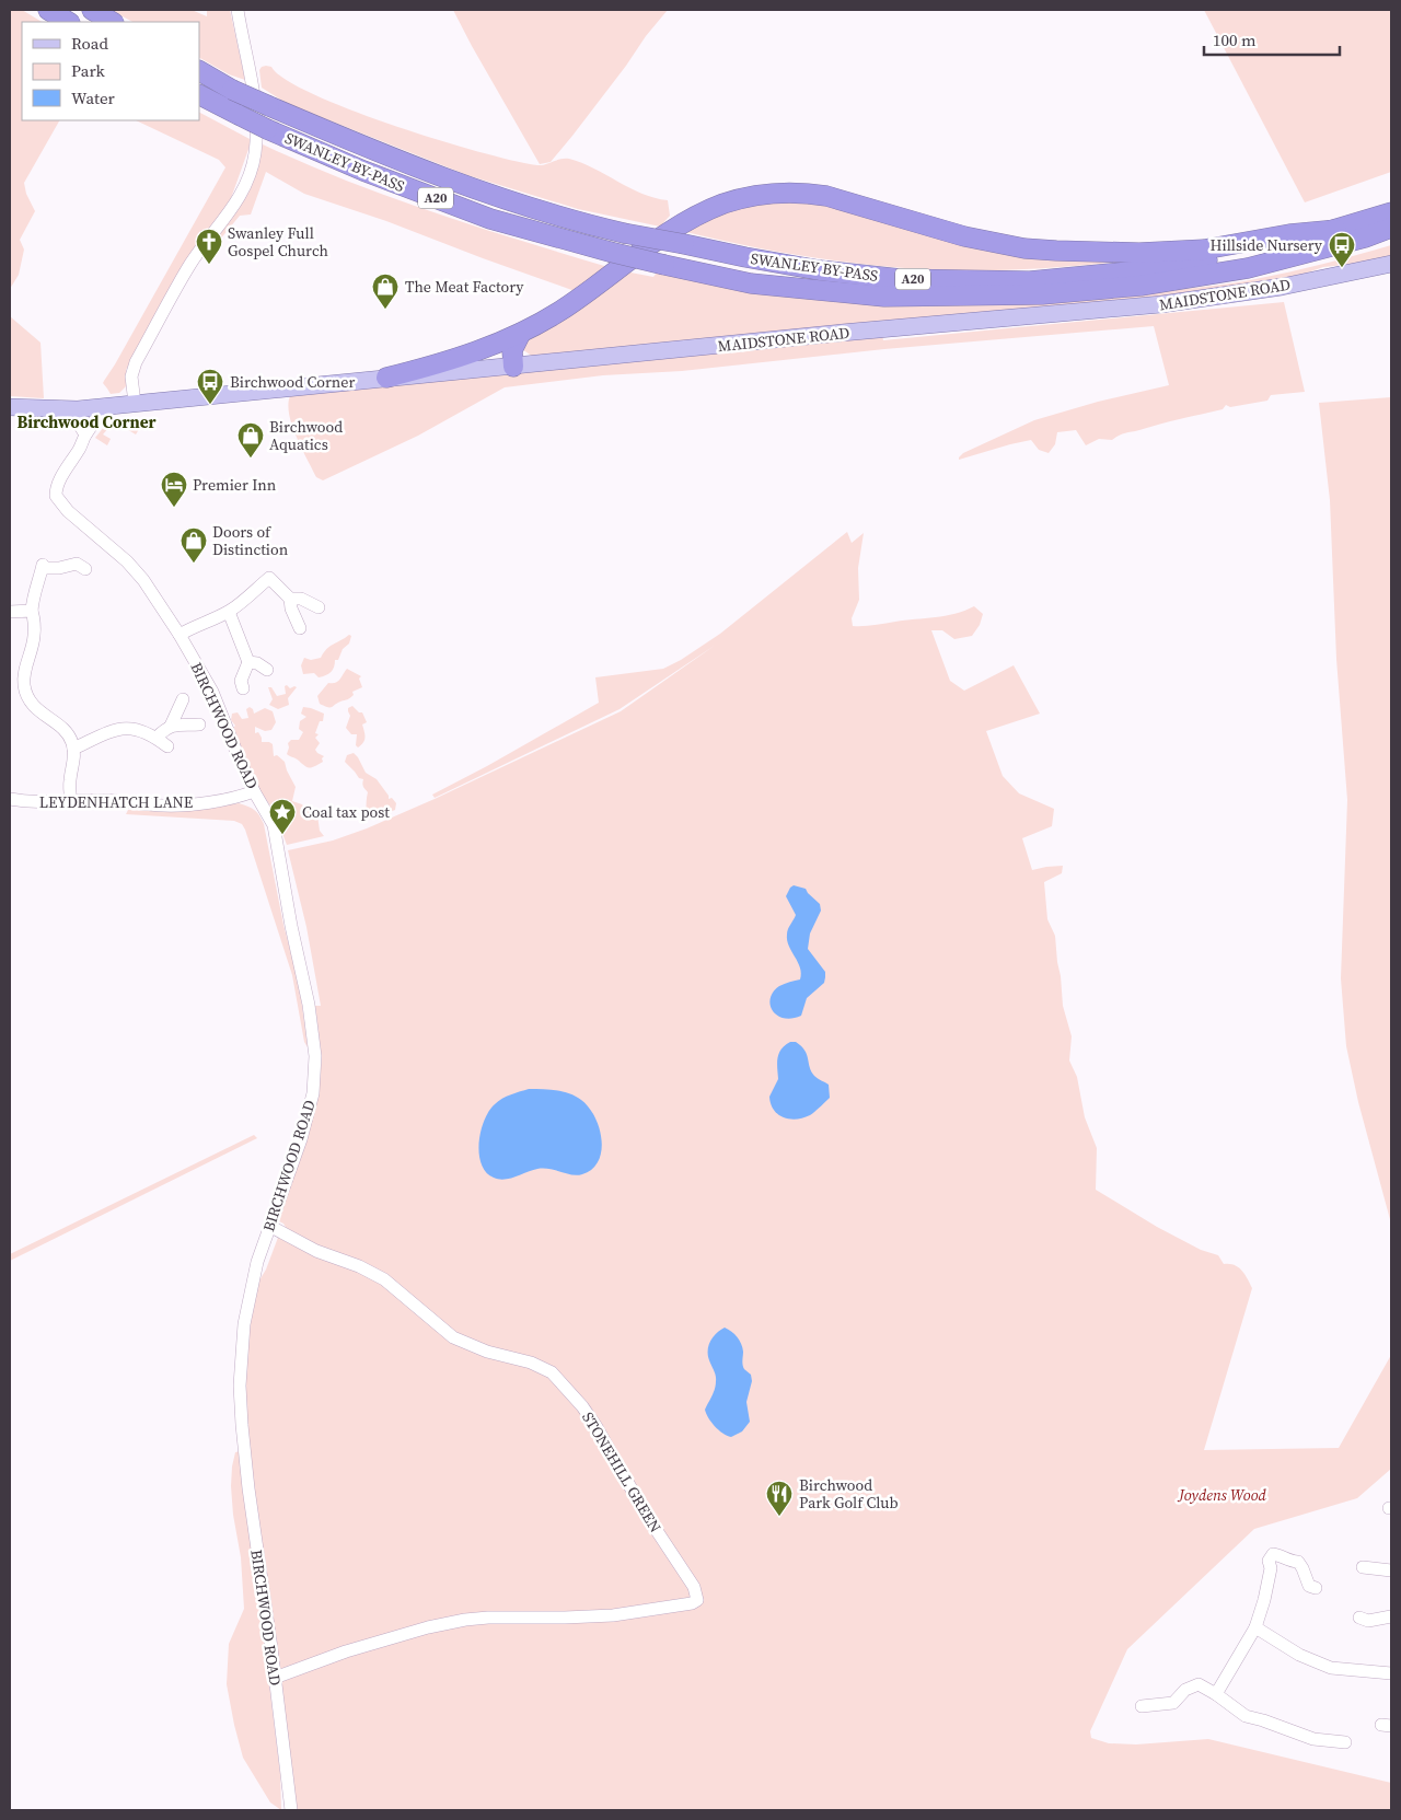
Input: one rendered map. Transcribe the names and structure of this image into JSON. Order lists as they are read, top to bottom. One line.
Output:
{"streets":{"highway":["SWANLEY BY-PASS","A20"],"main road":["MAIDSTONE ROAD"],"street":["BIRCHWOOD ROAD","LEYDENHATCH LANE","STONEHILL GREEN"]},"crossings":[["SWANLEY BY-PASS","A20"],["A20","MAIDSTONE ROAD"],["MAIDSTONE ROAD","BIRCHWOOD ROAD"],["BIRCHWOOD ROAD","LEYDENHATCH LANE"],["BIRCHWOOD ROAD","STONEHILL GREEN"]],"districts":["Birchwood Corner"],"parks":["Joydens Wood"],"places":{"church":["Swanley Full Gospel Church"],"bus stop":["Hillside Nursery","Birchwood Corner"],"shop":["The Meat Factory","Birchwood Aquatics","Doors of Distinction"],"hotel":["Premier Inn"],"place":["Coal tax post"],"restaurant":["Birchwood Park Golf Club"]},"legend":["Road","Park","Water"],"scale_bar":"100 m"}
